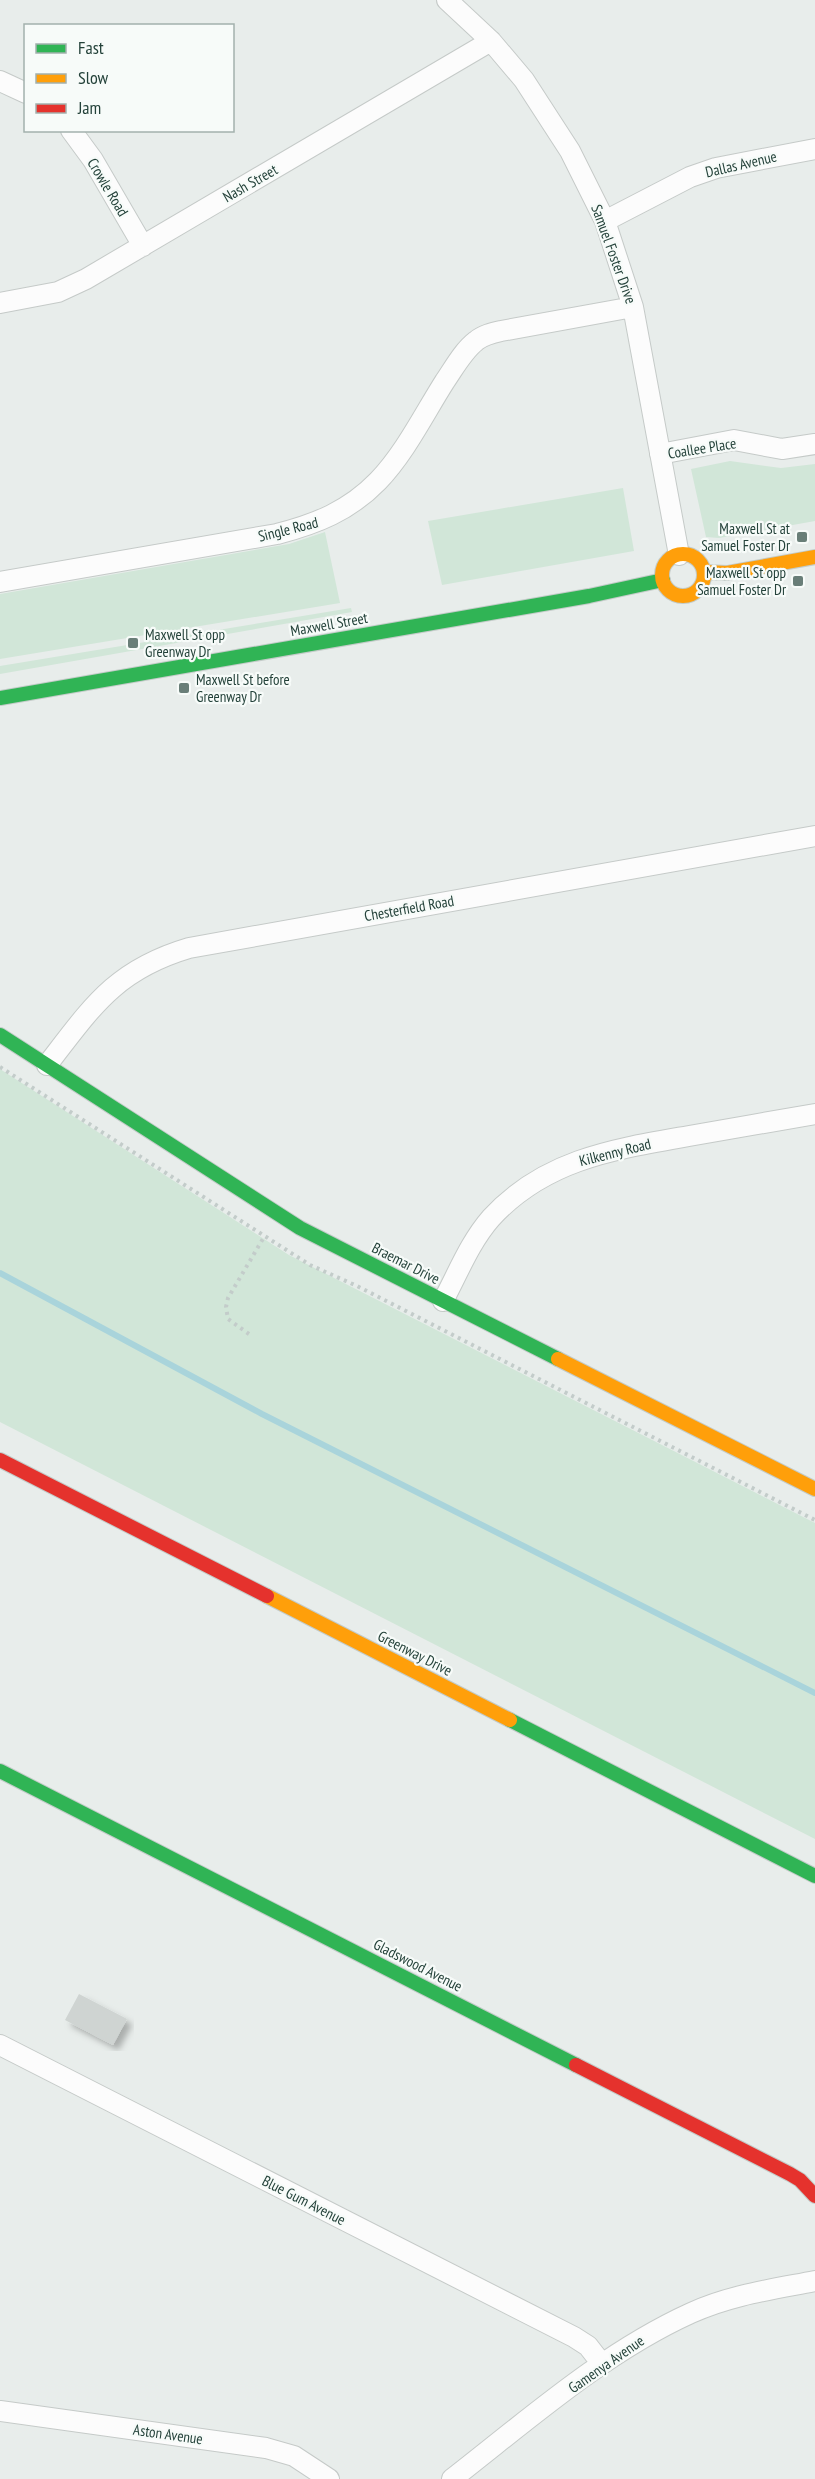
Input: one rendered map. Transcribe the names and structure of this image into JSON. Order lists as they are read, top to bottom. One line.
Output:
{"streets":{"street":["Dallas Avenue","Nash Street","Crowle Road","Samuel Foster Drive","Coallee Place","Single Road","Maxwell Street","Chesterfield Road","Kilkenny Road","Braemar Drive","Greenway Drive","Gladswood Avenue","Blue Gum Avenue","Gamenya Avenue","Aston Avenue"]},"crossings":[["Dallas Avenue","Samuel Foster Drive"],["Nash Street","Crowle Road"],["Nash Street","Samuel Foster Drive"],["Samuel Foster Drive","Coallee Place"],["Samuel Foster Drive","Single Road"],["Samuel Foster Drive","Maxwell Street"],["Chesterfield Road","Braemar Drive"],["Kilkenny Road","Braemar Drive"],["Blue Gum Avenue","Gamenya Avenue"]],"places":{"transit":["Maxwell St at Samuel Foster Dr","Maxwell St opp Samuel Foster Dr","Maxwell St opp Greenway Dr","Maxwell St before Greenway Dr"]},"legend":["Fast","Slow","Jam"]}
